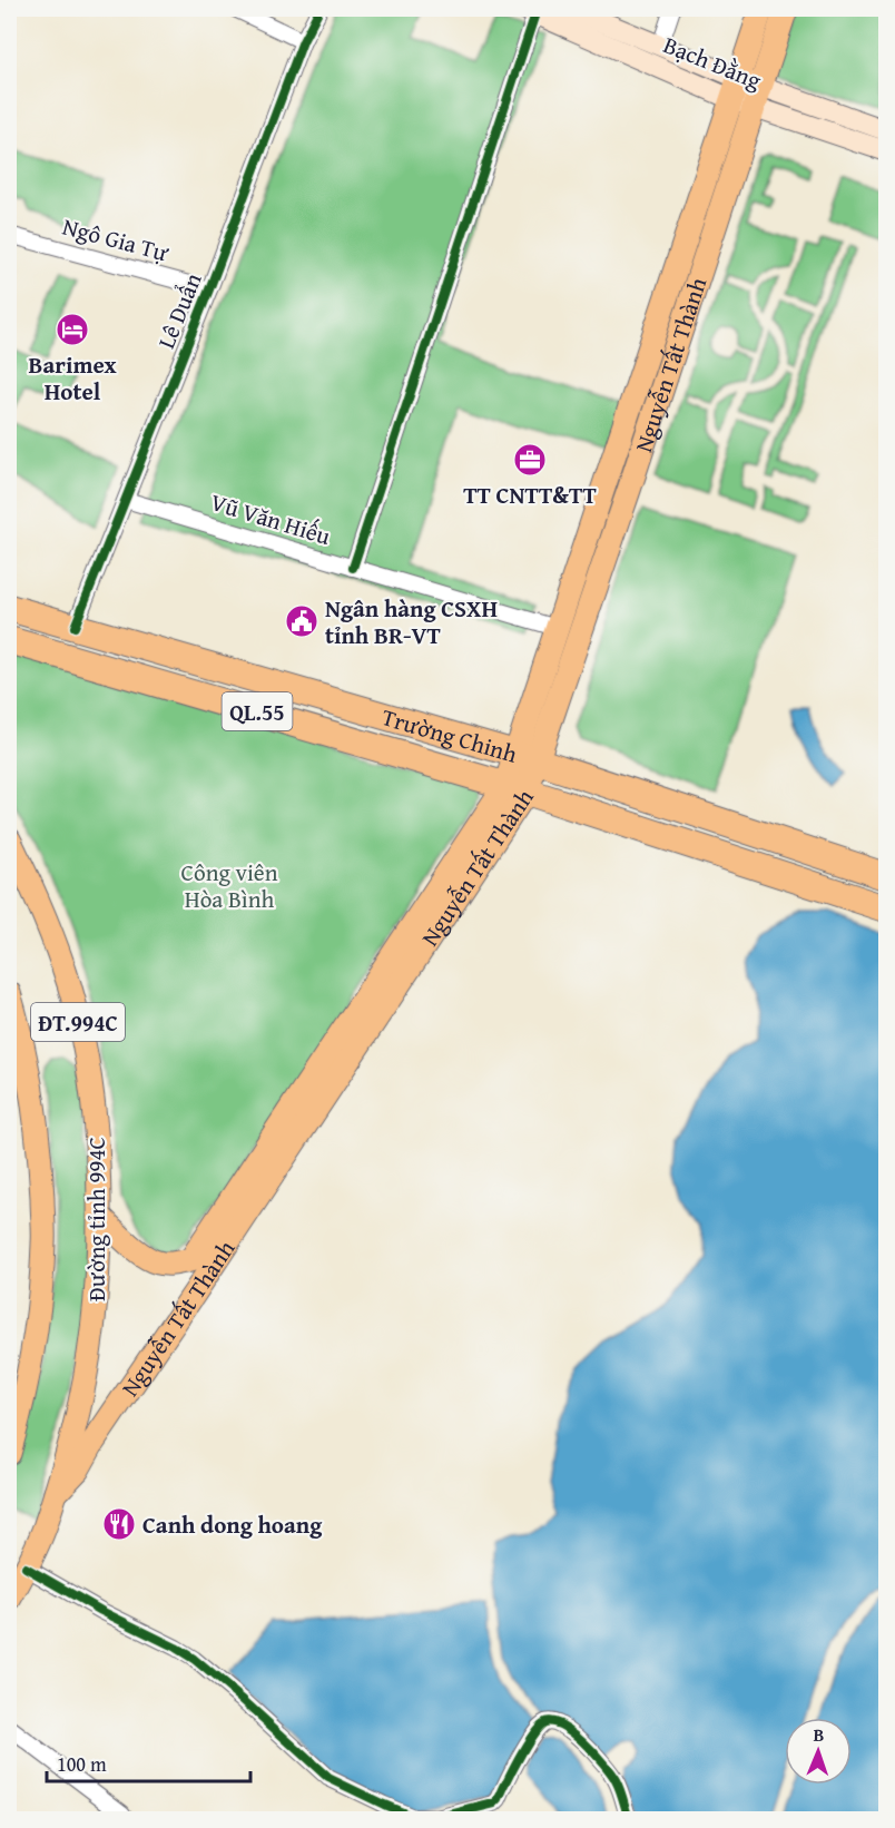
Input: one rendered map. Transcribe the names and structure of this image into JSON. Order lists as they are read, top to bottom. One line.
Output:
{"streets":{"highway":["QL.55","Trường Chinh"],"main road":["Nguyễn Tất Thành","ĐT.994C","Đường tỉnh 994C"],"street":["Bạch Đằng","Ngô Gia Tự","Lê Duẩn","Vũ Văn Hiếu"]},"crossings":[["Bạch Đằng","Nguyễn Tất Thành"],["Ngô Gia Tự","Lê Duẩn"],["Lê Duẩn","Vũ Văn Hiếu"],["Lê Duẩn","Trường Chinh"],["Nguyễn Tất Thành","Vũ Văn Hiếu"],["Nguyễn Tất Thành","Trường Chinh"],["Nguyễn Tất Thành","Đường tỉnh 994C"]],"parks":["Công viên Hòa Bình"],"places":{"hotel":["Barimex Hotel"],"office":["TT CNTT&TT"],"public building":["Ngân hàng CSXH tỉnh BR-VT"],"restaurant":["Canh dong hoang"]},"scale_bar":"100 m","north":"top"}
